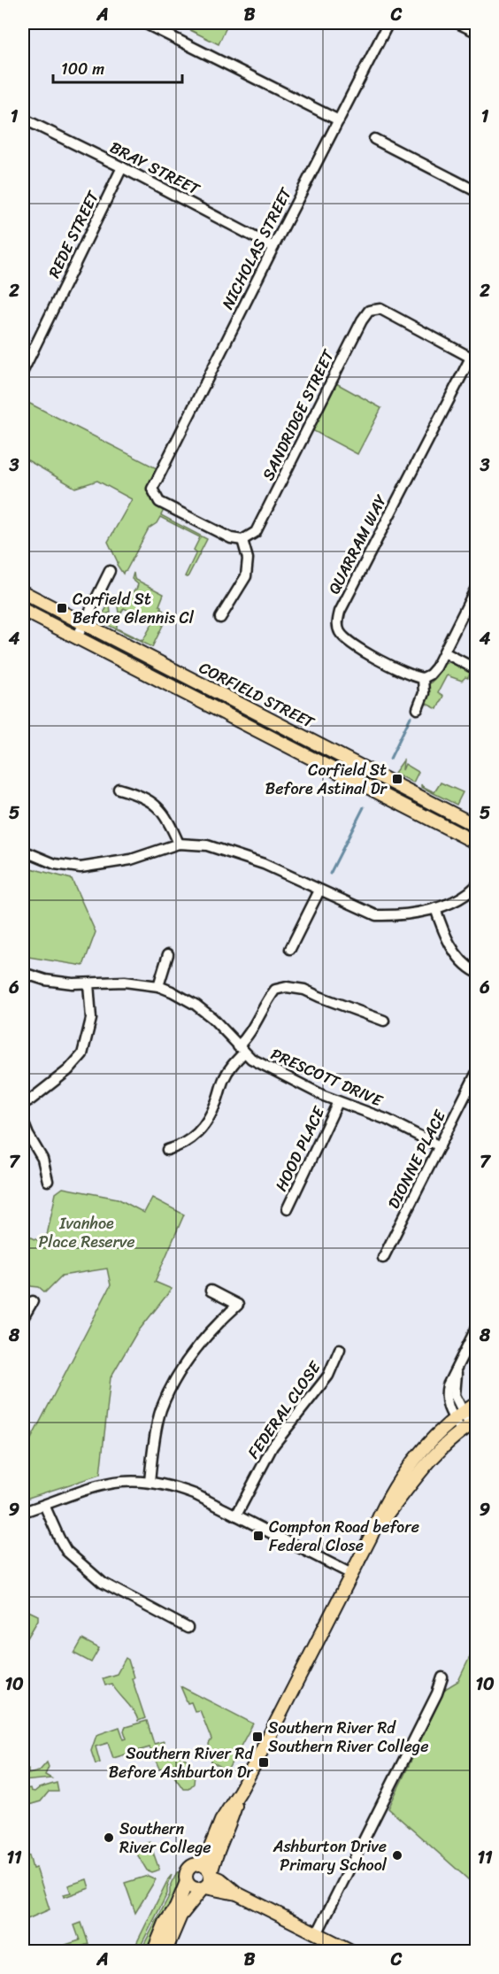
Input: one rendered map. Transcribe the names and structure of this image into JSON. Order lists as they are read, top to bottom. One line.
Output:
{"streets":{"main road":["CORFIELD STREET"],"street":["BRAY STREET","REDE STREET","NICHOLAS STREET","SANDRIDGE STREET","QUARRAM WAY","PRESCOTT DRIVE","HOOD PLACE","DIONNE PLACE","FEDERAL CLOSE"]},"crossings":[["BRAY STREET","REDE STREET"],["BRAY STREET","NICHOLAS STREET"],["NICHOLAS STREET","SANDRIDGE STREET"],["SANDRIDGE STREET","QUARRAM WAY"],["PRESCOTT DRIVE","HOOD PLACE"],["PRESCOTT DRIVE","DIONNE PLACE"]],"parks":["Ivanhoe Place Reserve"],"places":{"transit":["Corfield St Before Glennis Cl","Corfield St Before Astinal Dr","Compton Road before Federal Close","Southern River Rd Southern River College","Southern River Rd Before Ashburton Dr"],"other":["Southern River College","Ashburton Drive Primary School"]},"scale_bar":"100 m","grid":{"columns":["A","B","C"],"rows":["1","2","3","4","5","6","7","8","9","10","11"]}}
